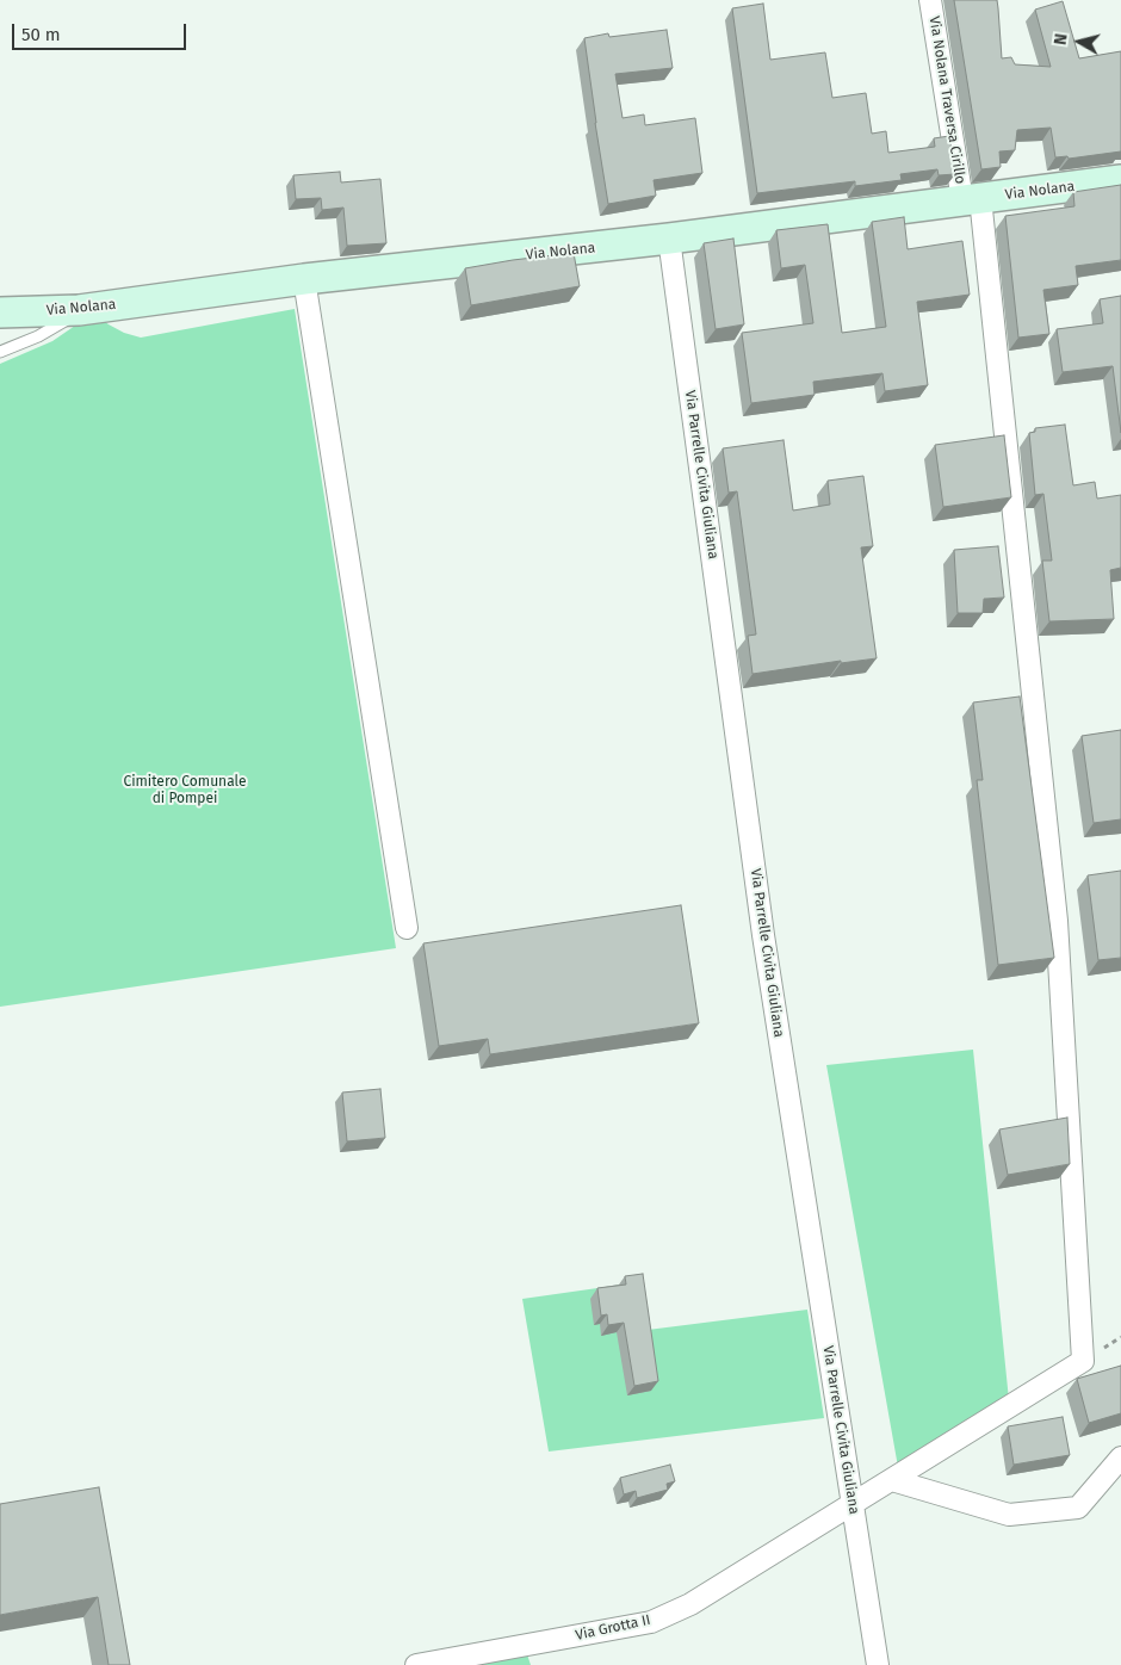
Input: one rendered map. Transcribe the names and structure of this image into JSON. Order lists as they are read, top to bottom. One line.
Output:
{"streets":{"street":["Via Nolana Traversa Cirillo","Via Nolana","Via Parrelle Civita Giuliana","Via Grotta II"]},"crossings":[["Via Nolana Traversa Cirillo","Via Nolana"],["Via Nolana Traversa Cirillo","Via Grotta II"],["Via Nolana","Via Parrelle Civita Giuliana"],["Via Parrelle Civita Giuliana","Via Grotta II"]],"parks":["Cimitero Comunale di Pompei"],"scale_bar":"50 m","north":"left"}
